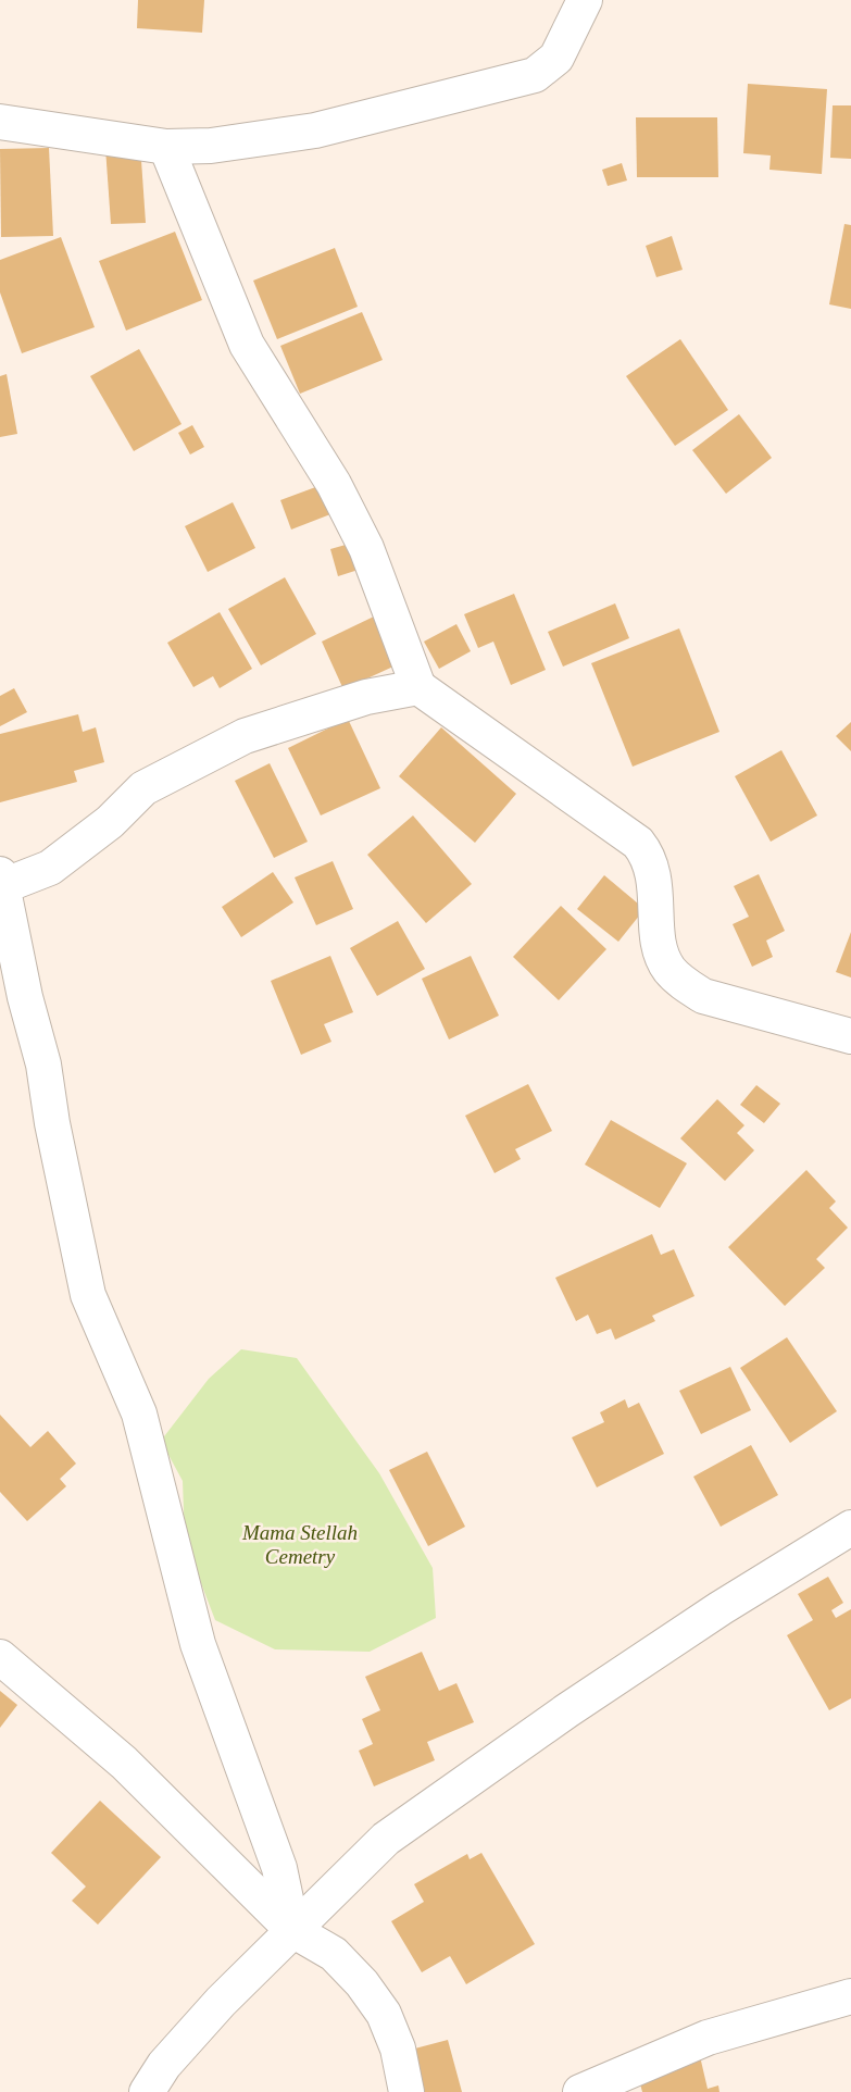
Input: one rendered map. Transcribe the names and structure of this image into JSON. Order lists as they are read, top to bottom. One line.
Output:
{"parks":["Mama Stellah Cemetry"]}
